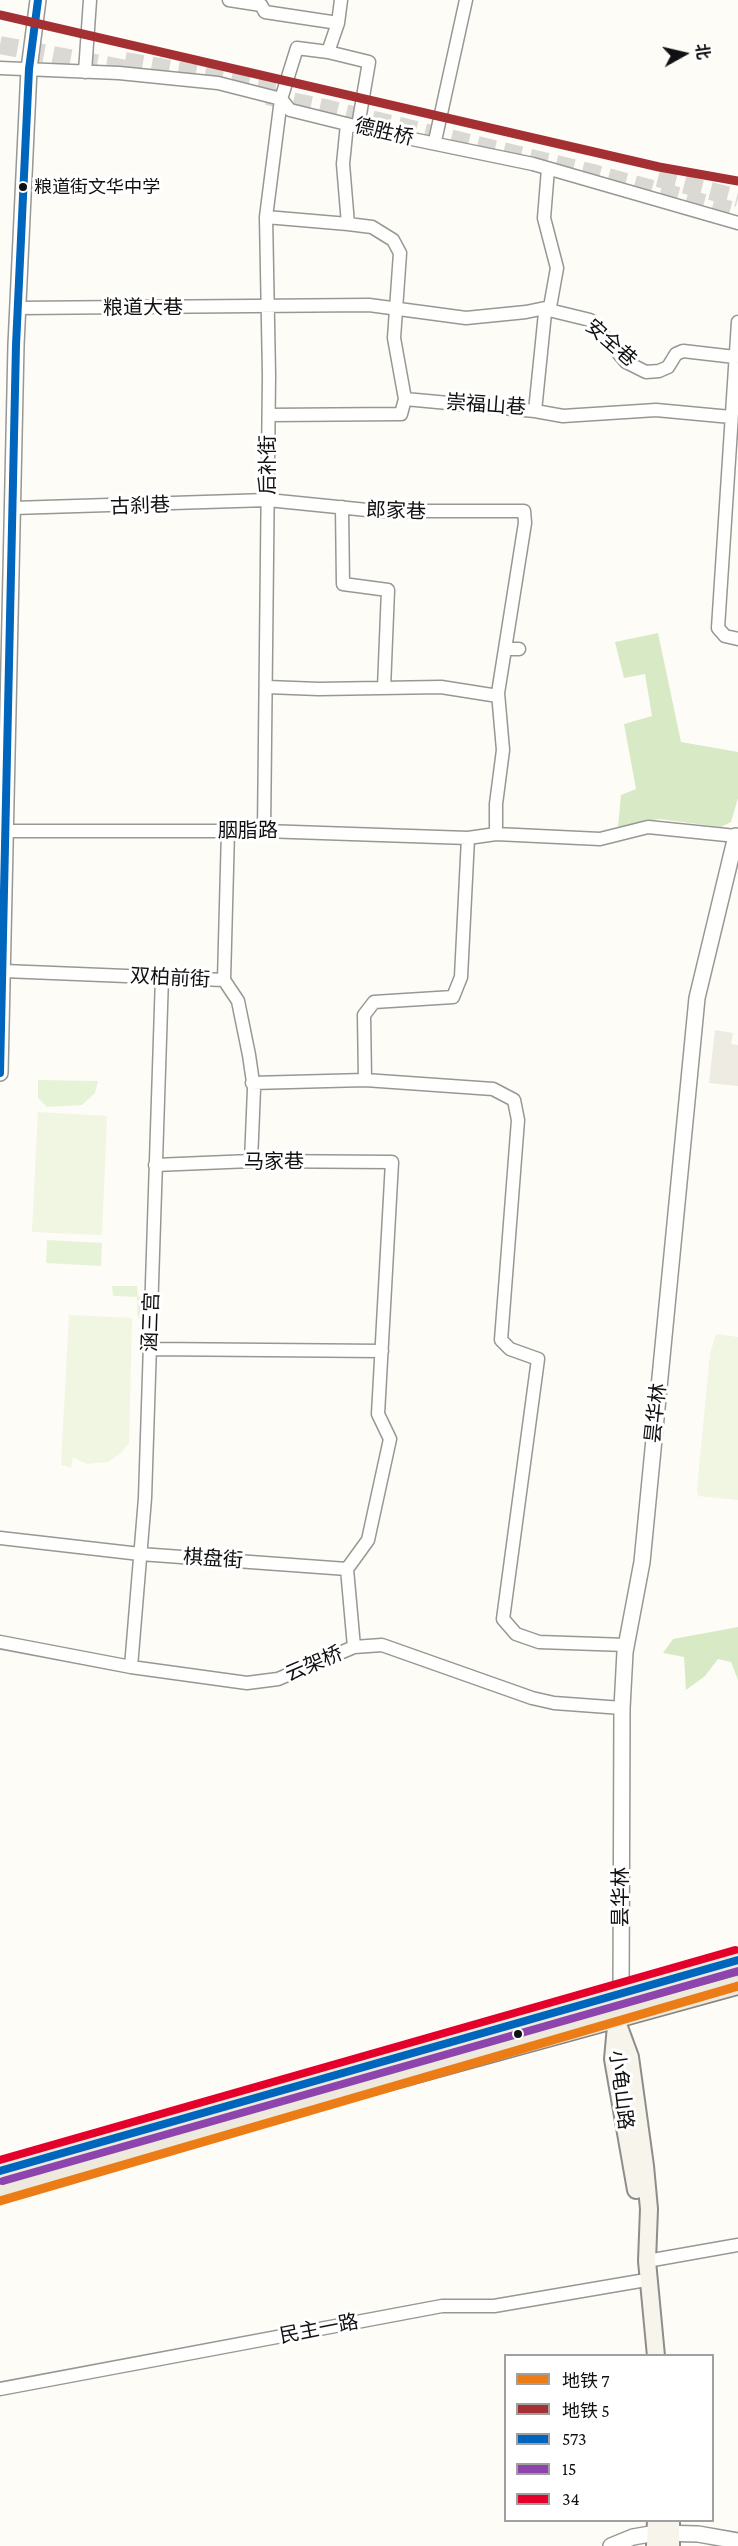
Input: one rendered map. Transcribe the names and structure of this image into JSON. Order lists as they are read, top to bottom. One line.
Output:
{"streets":{"main road":["小龟山路"],"street":["德胜桥","粮道大巷","安全巷","崇福山巷","后补街","古刹巷","郎家巷","胭脂路","双柏前街","马家巷","涵三宫","昙华林","棋盘街","云架桥","民主一路"]},"crossings":[["德胜桥","后补街"],["粮道大巷","安全巷"],["粮道大巷","崇福山巷"],["粮道大巷","后补街"],["安全巷","崇福山巷"],["后补街","古刹巷"],["后补街","郎家巷"],["后补街","胭脂路"],["古刹巷","郎家巷"],["胭脂路","双柏前街"],["胭脂路","昙华林"],["双柏前街","涵三宫"],["马家巷","涵三宫"],["涵三宫","棋盘街"],["涵三宫","云架桥"],["昙华林","云架桥"],["小龟山路","民主一路"]],"places":["粮道街文华中学"],"lines":["transit line 573","metro line 5","transit line 34","transit line 15","metro line 7"],"legend":["地铁 7","地铁 5","573","15","34"],"north":"right"}
